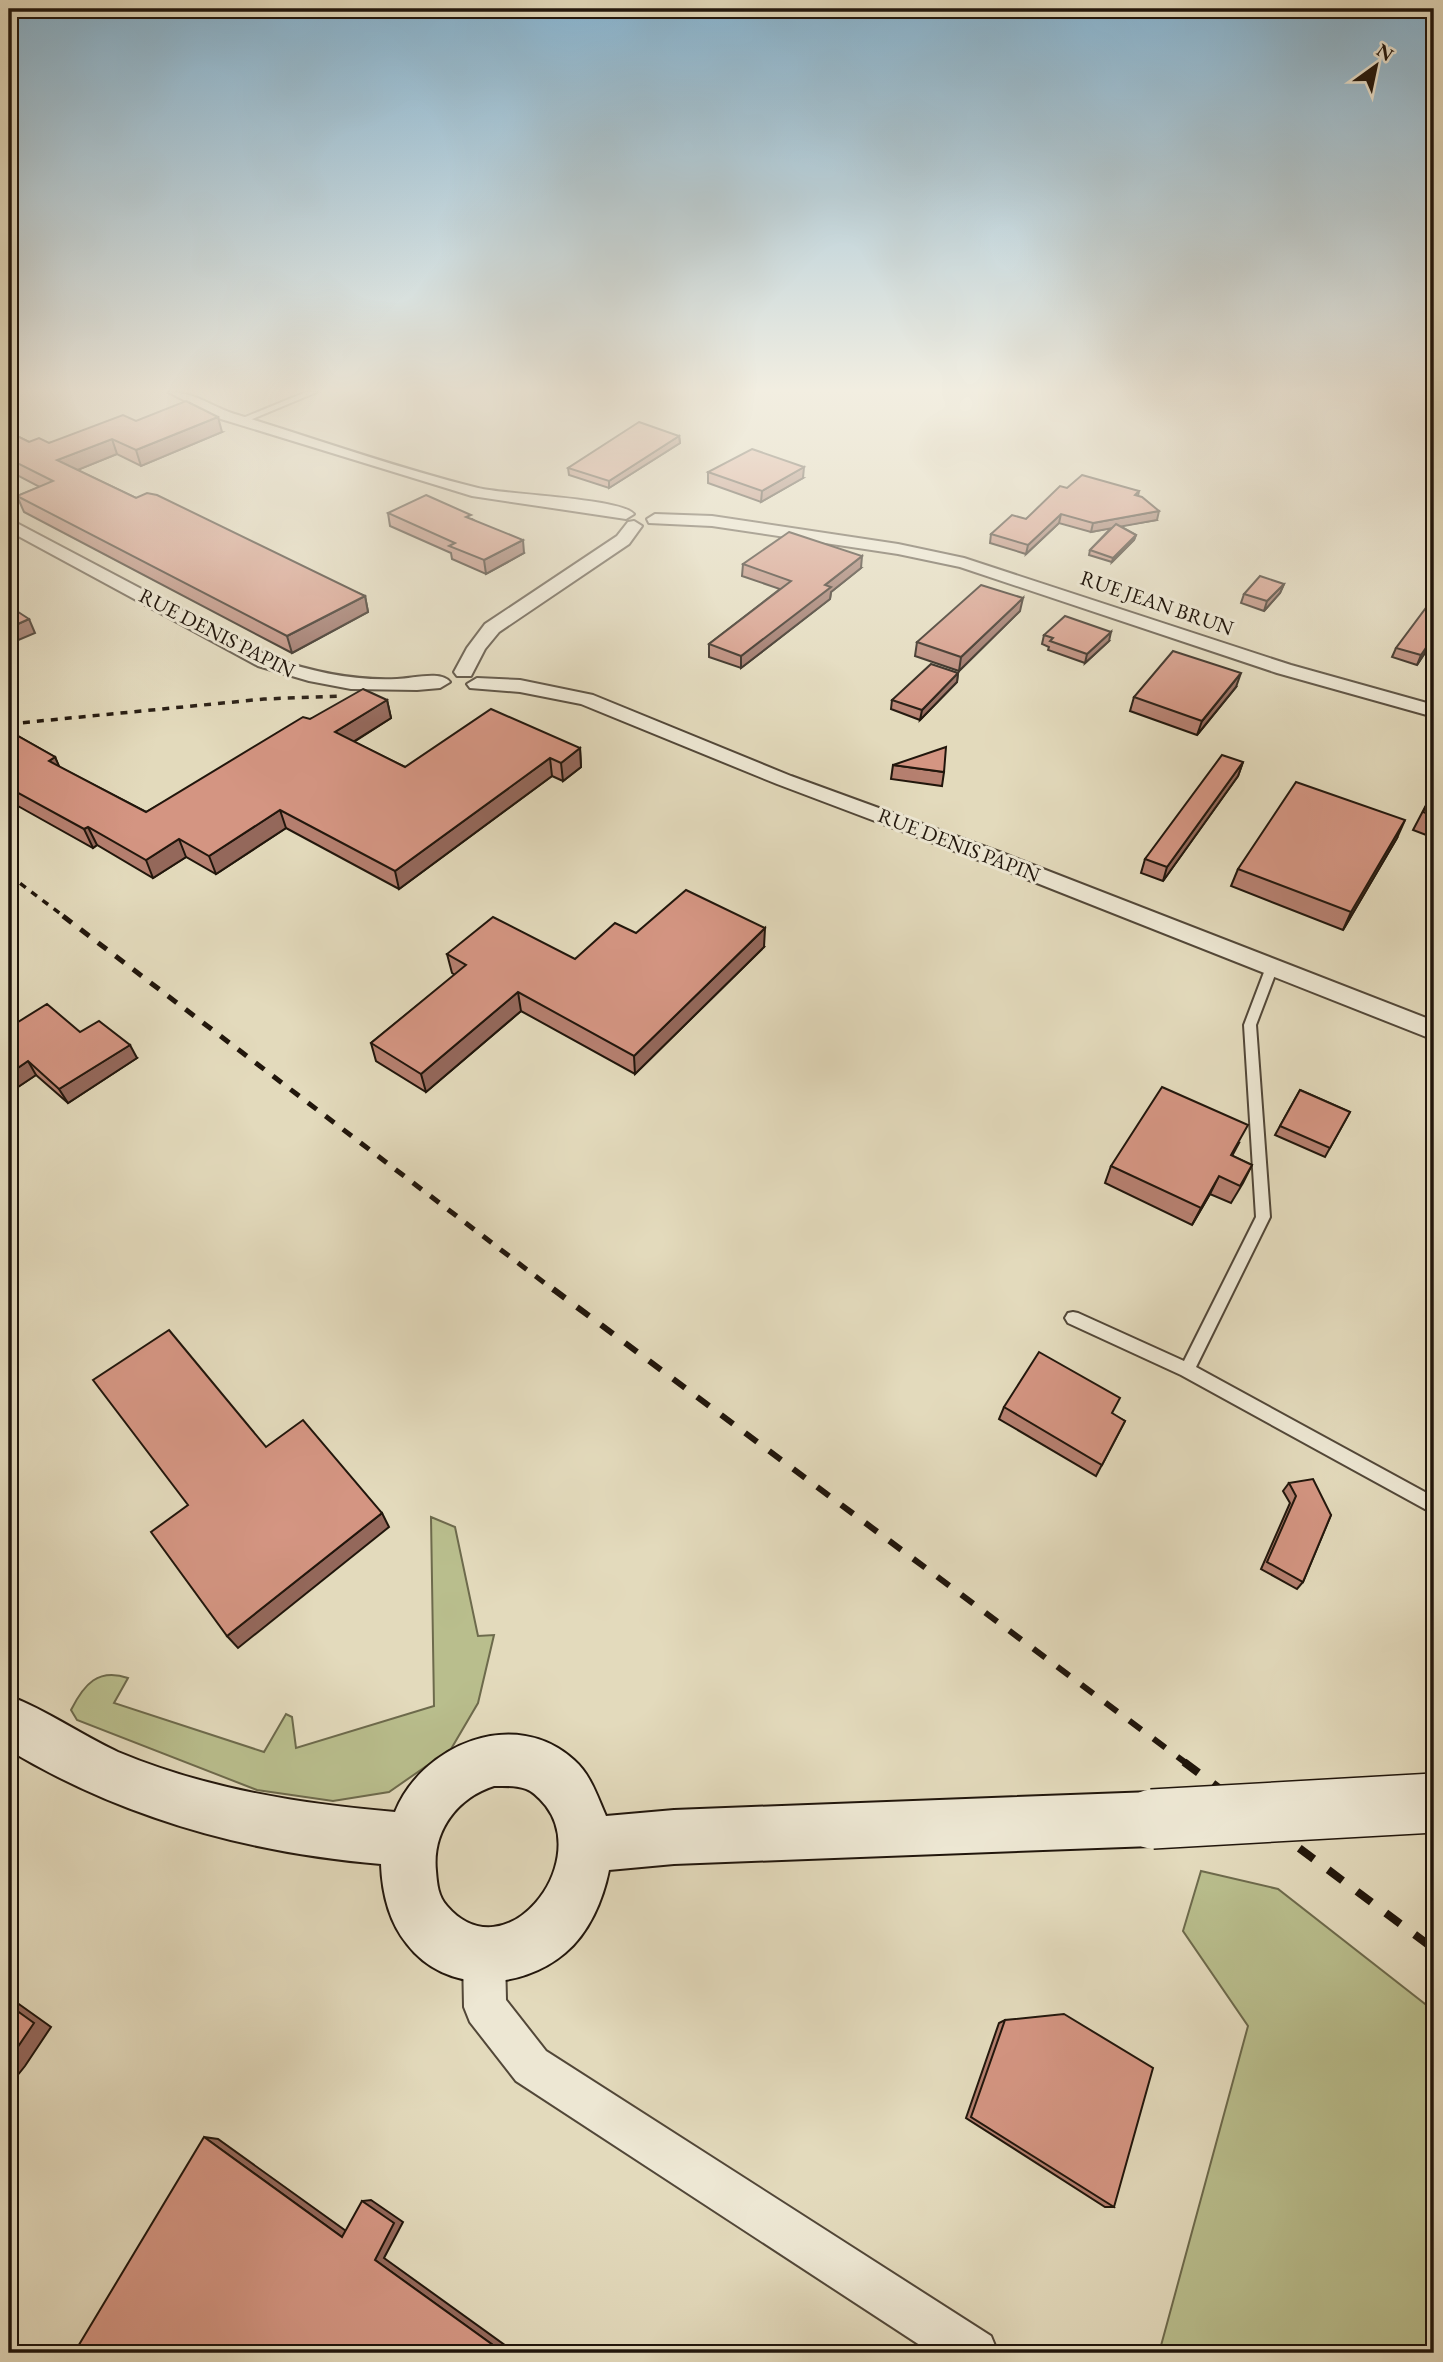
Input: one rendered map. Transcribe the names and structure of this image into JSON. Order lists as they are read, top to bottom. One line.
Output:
{"streets":{"street":["RUE JEAN BRUN","RUE DENIS PAPIN"]},"north":"top right"}
